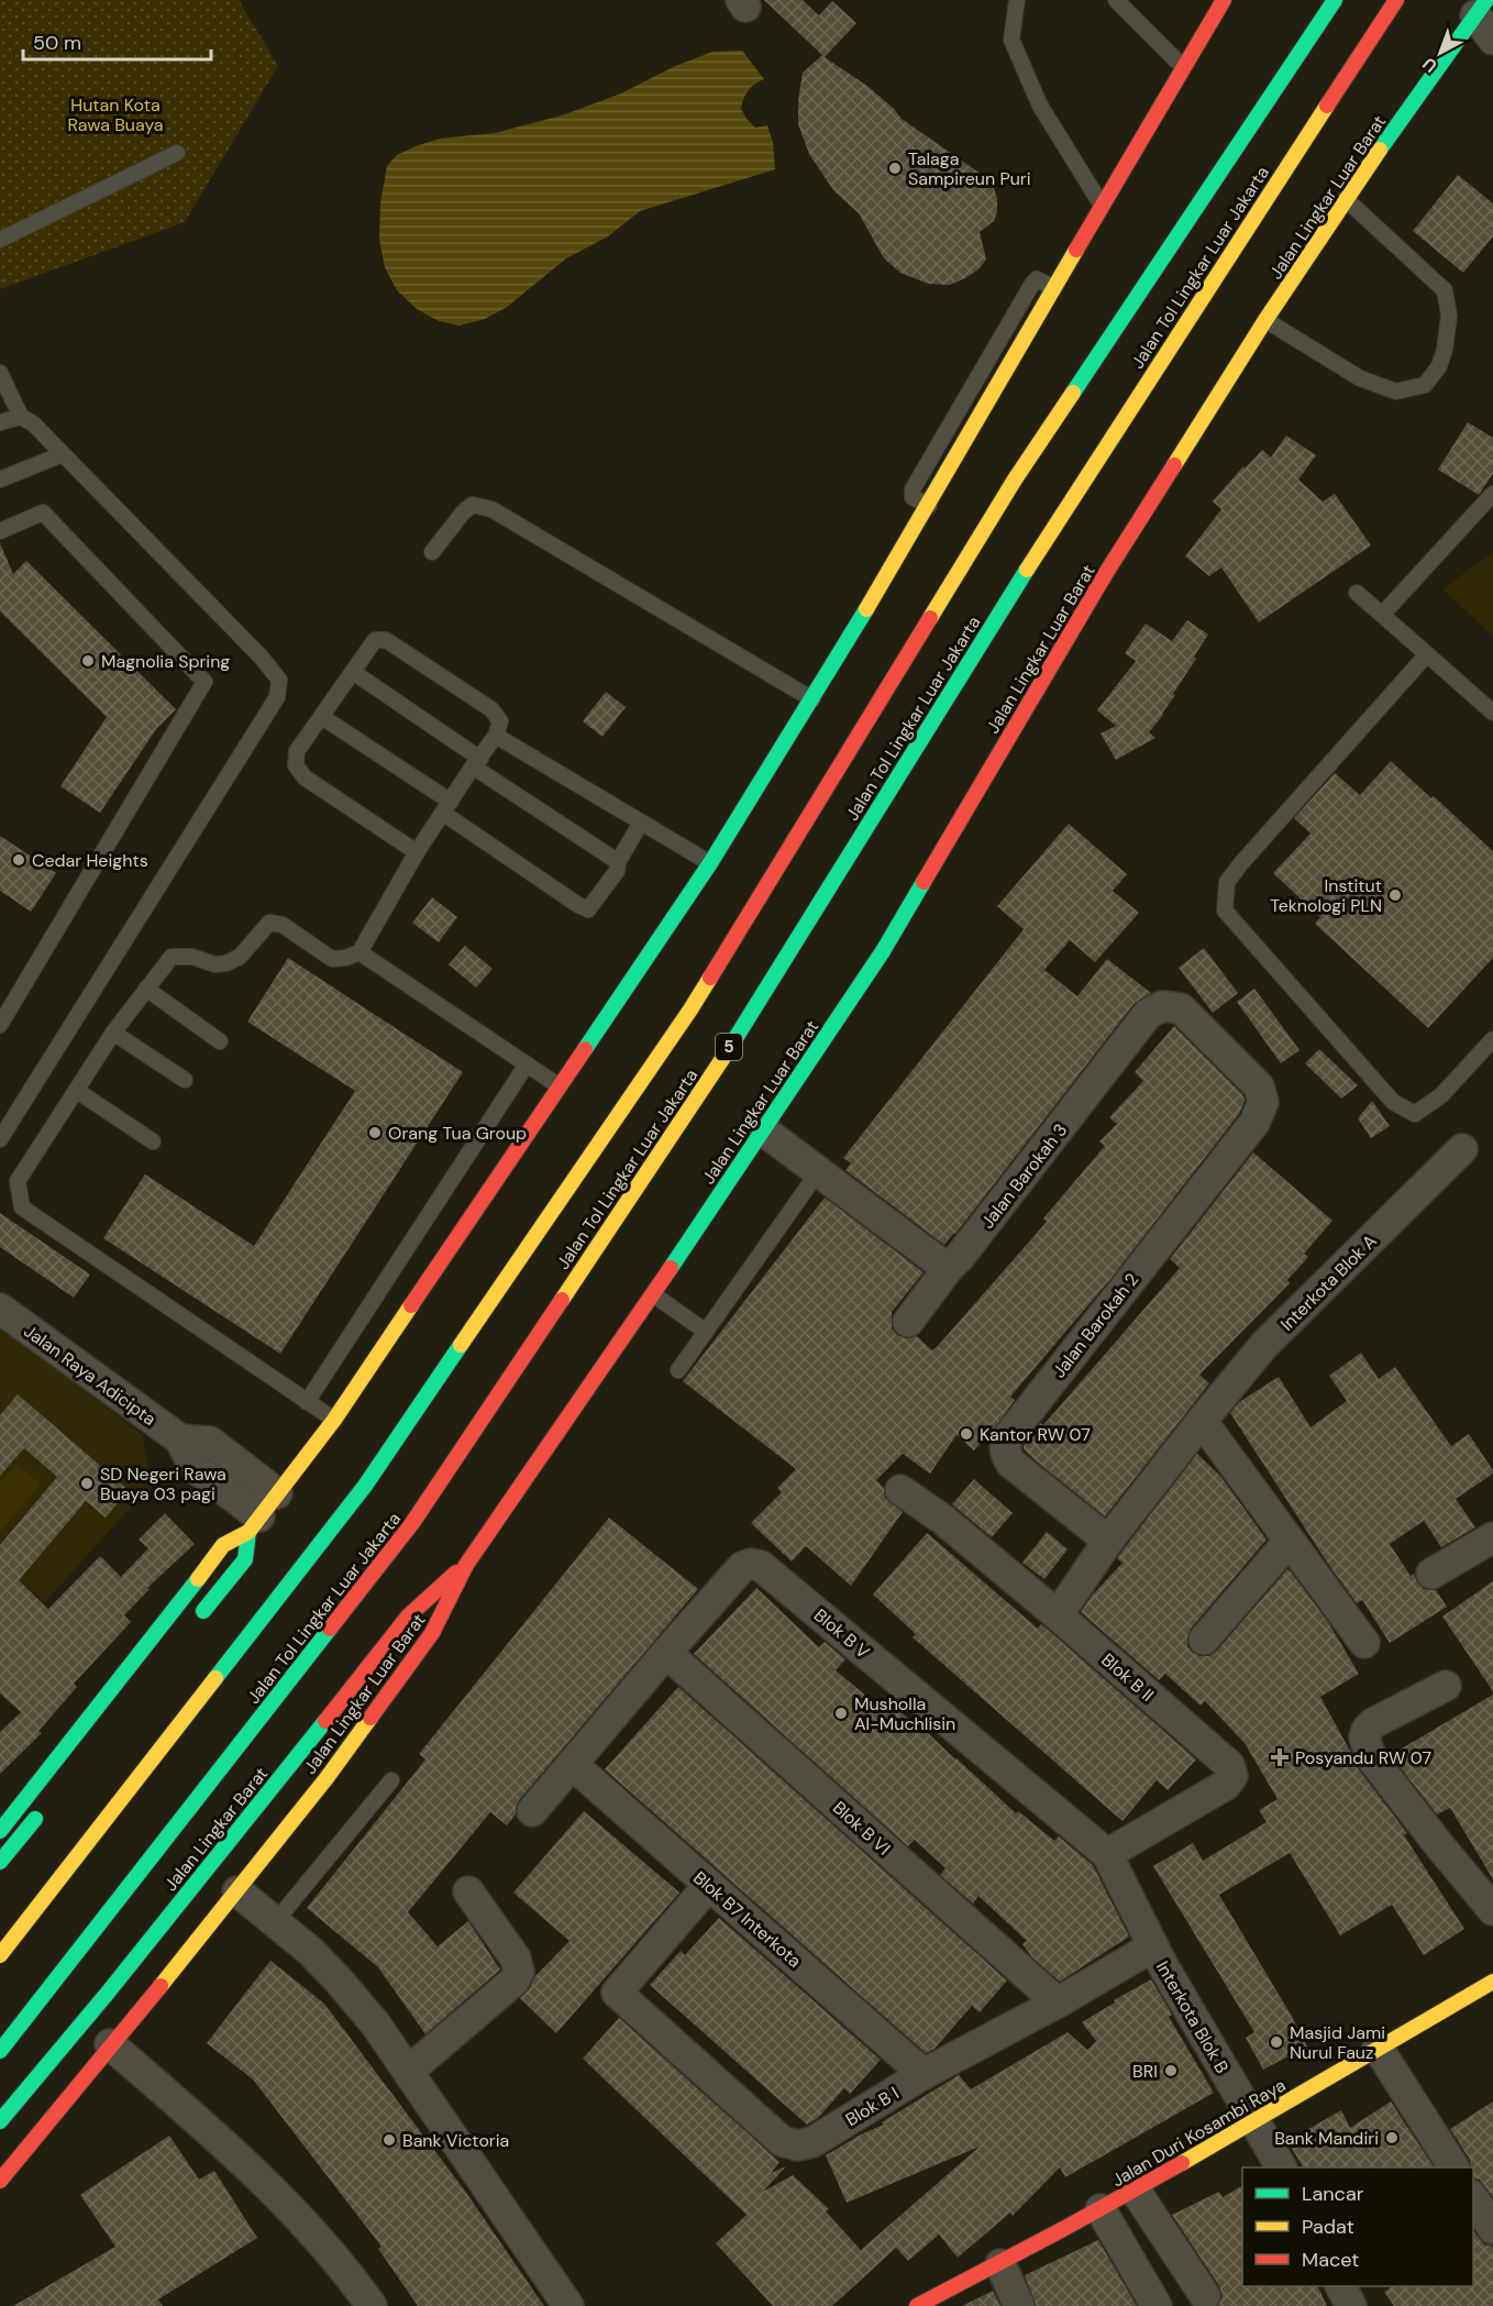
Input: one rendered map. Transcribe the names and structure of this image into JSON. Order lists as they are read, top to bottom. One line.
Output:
{"streets":{"main road":["Jalan Lingkar Luar Barat","Jalan Tol Lingkar Luar Jakarta","5","Jalan Lingkar Barat","Jalan Duri Kosambi Raya"],"street":["Jalan Barokah 3","Interkota Blok A","Jalan Barokah 2","Jalan Raya Adicipta","Blok B V","Blok B II","Blok B VI","Blok B7 Interkota","Interkota Blok B","Blok B I"]},"crossings":[["Jalan Lingkar Luar Barat","Jalan Lingkar Barat"],["Jalan Barokah 3","Jalan Barokah 2"],["Interkota Blok A","Jalan Barokah 2"],["Interkota Blok A","Blok B II"],["Blok B V","Blok B II"],["Blok B V","Blok B VI"],["Blok B V","Blok B7 Interkota"],["Blok B V","Interkota Blok B"],["Blok B V","Blok B I"],["Blok B VI","Blok B I"],["Blok B7 Interkota","Blok B I"],["Interkota Blok B","Blok B I"],["Interkota Blok B","Jalan Duri Kosambi Raya"]],"parks":["Hutan Kota Rawa Buaya"],"places":{"other":["Talaga Sampireun Puri","Magnolia Spring","Cedar Heights","Institut Teknologi PLN","Orang Tua Group","Kantor RW 07","SD Negeri Rawa Buaya 03 pagi","Musholla Al-Muchlisin","Masjid Jami Nurul Fauz","BRI","Bank Mandiri","Bank Victoria"],"health":["Posyandu RW 07"]},"legend":["Lancar","Padat","Macet"],"scale_bar":"50 m","north":"bottom left"}
